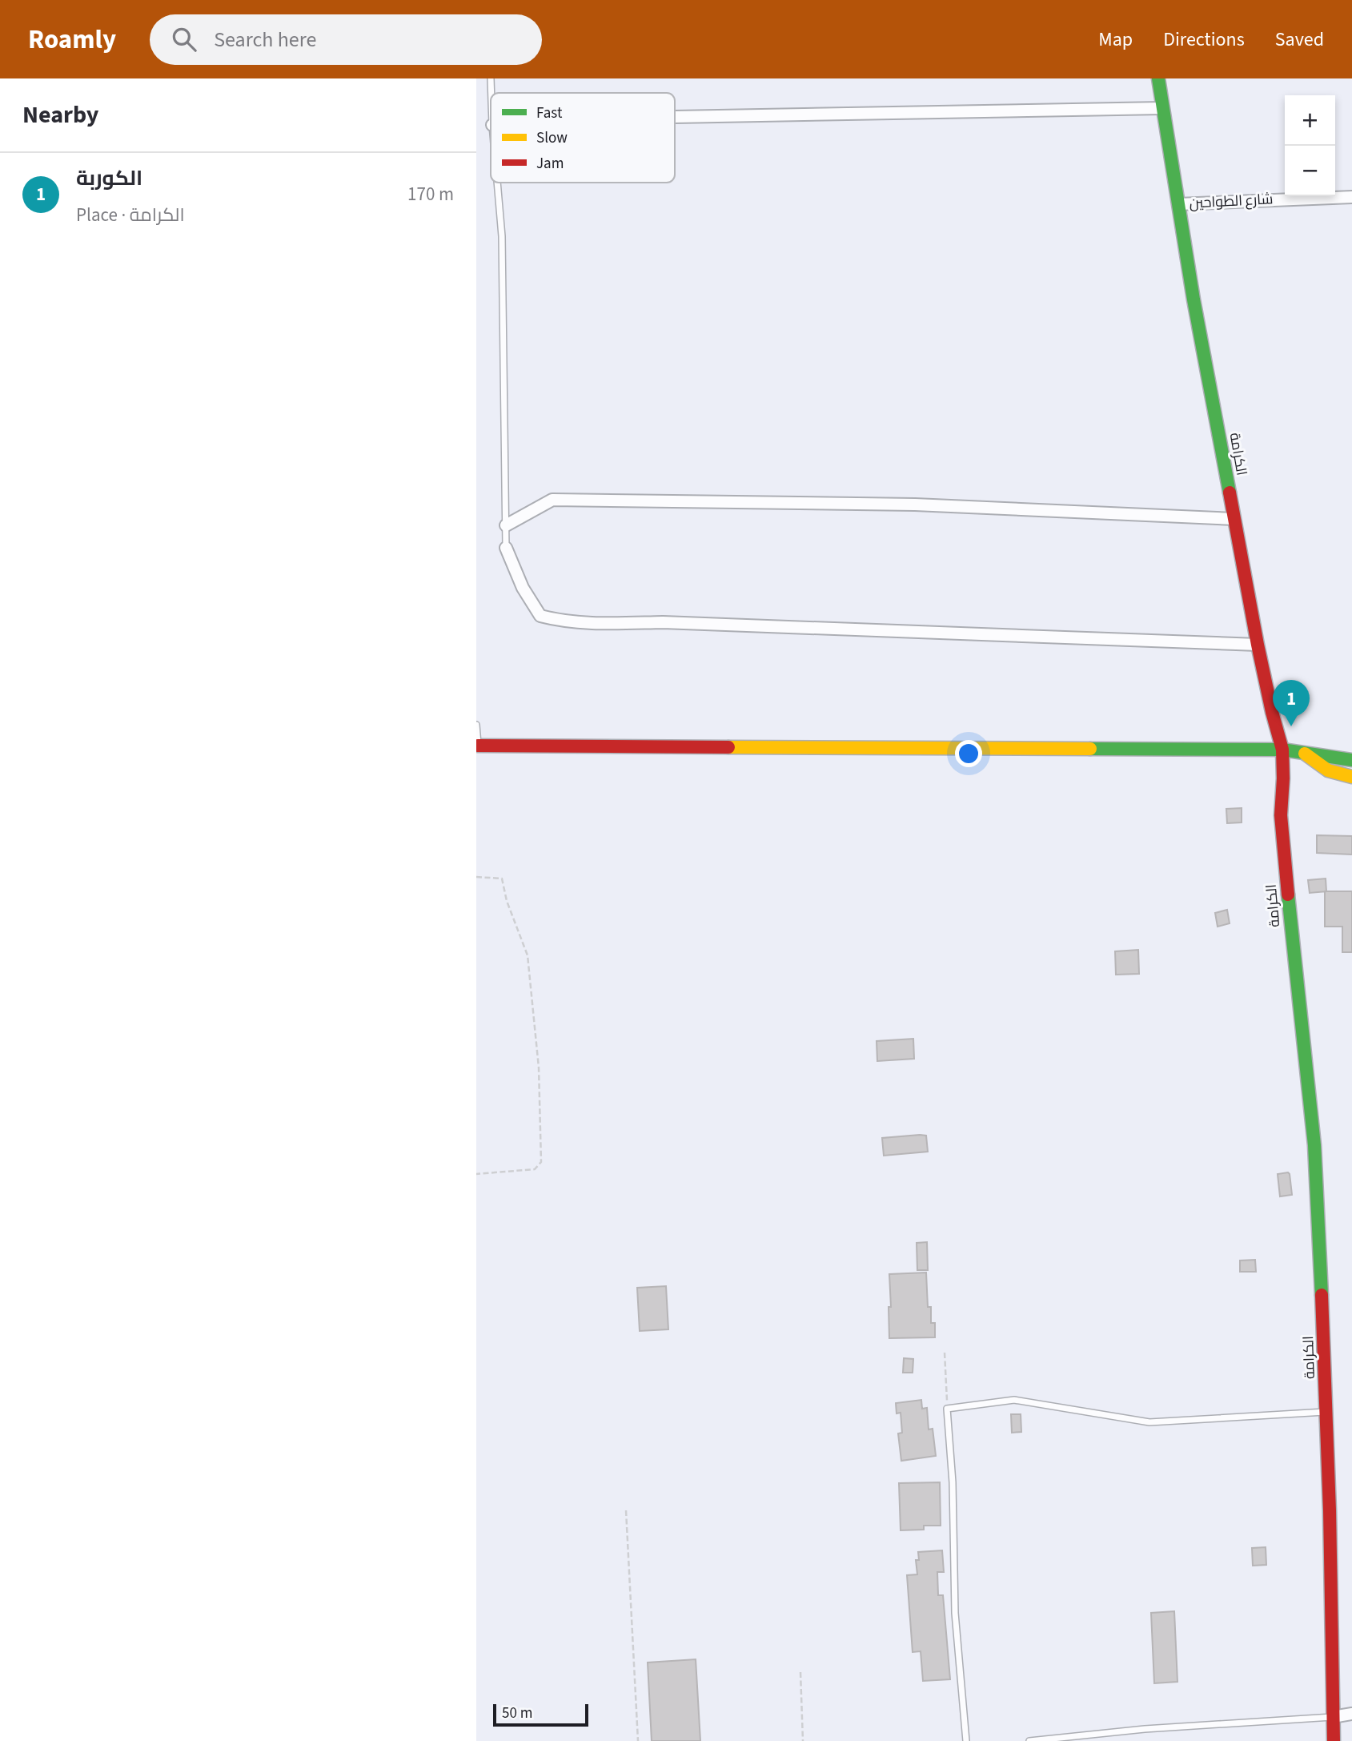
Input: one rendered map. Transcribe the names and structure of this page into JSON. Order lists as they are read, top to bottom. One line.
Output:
{"streets":{"main road":["الكرامة"],"street":["شارع الطواحين"]},"crossings":[["شارع الطواحين","الكرامة"]],"legend":["Fast","Slow","Jam"],"scale_bar":"50 m","page":{"header":"Roamly","search":"Search here","nav":["Map","Directions","Saved"],"heading":"Nearby","map_buttons":["+","−"],"list":[{"mark":"1","name":"الكوربة","note":"Place · الكرامة","value":"170 m"}],"pins":"1","scale":"50 m"}}
